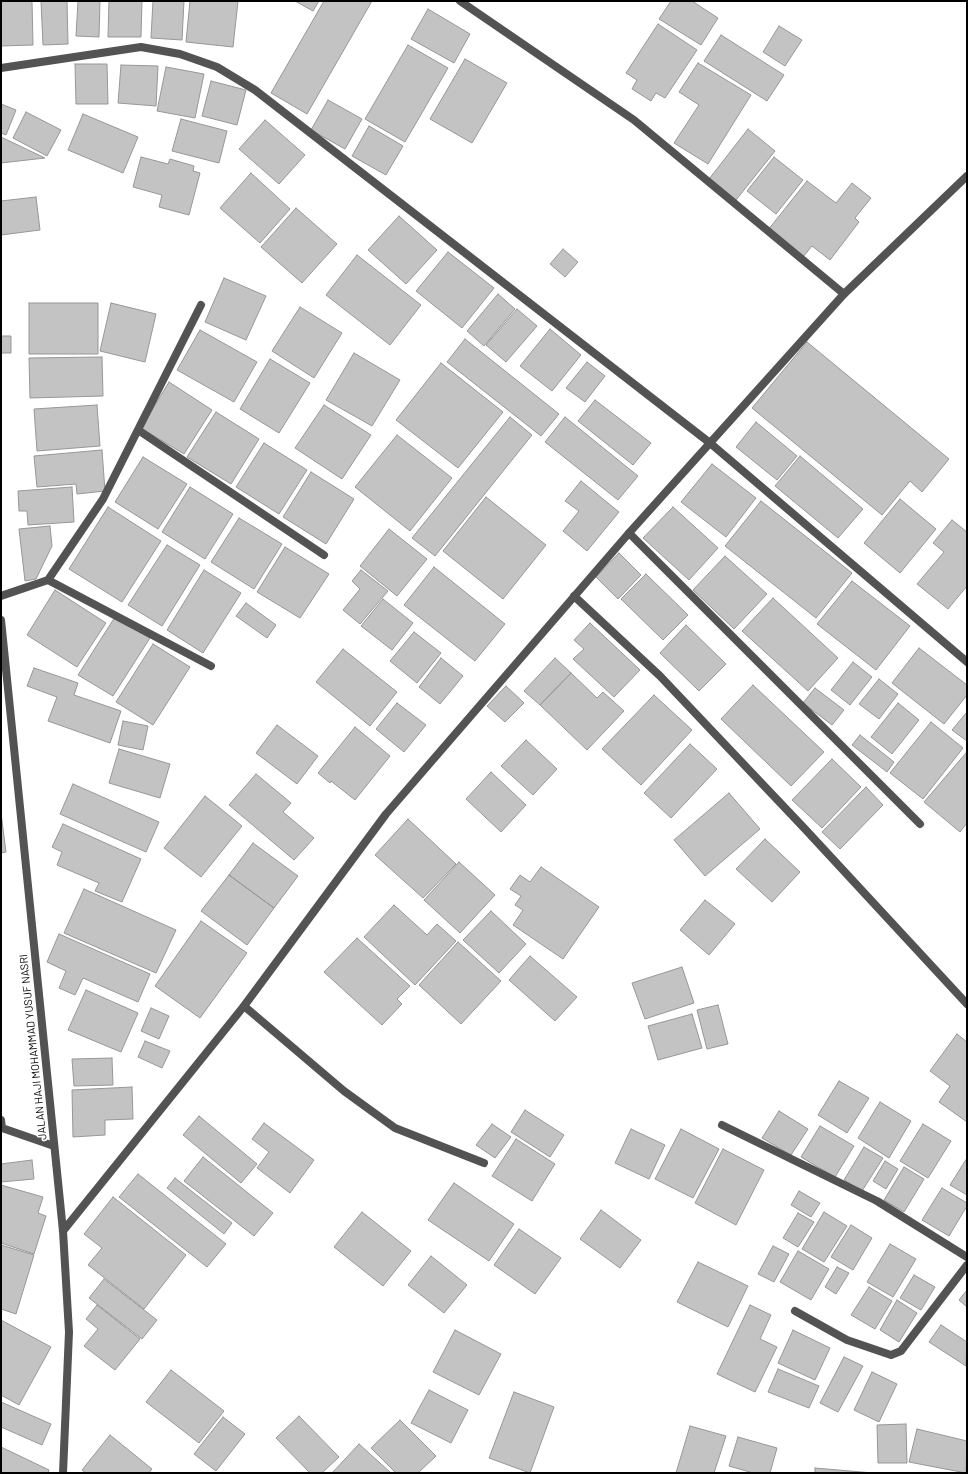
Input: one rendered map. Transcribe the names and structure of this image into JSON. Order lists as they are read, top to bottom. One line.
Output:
{"streets":{"street":["JALAN HAJI MOHAMMAD YUSUF NASRI"]}}
